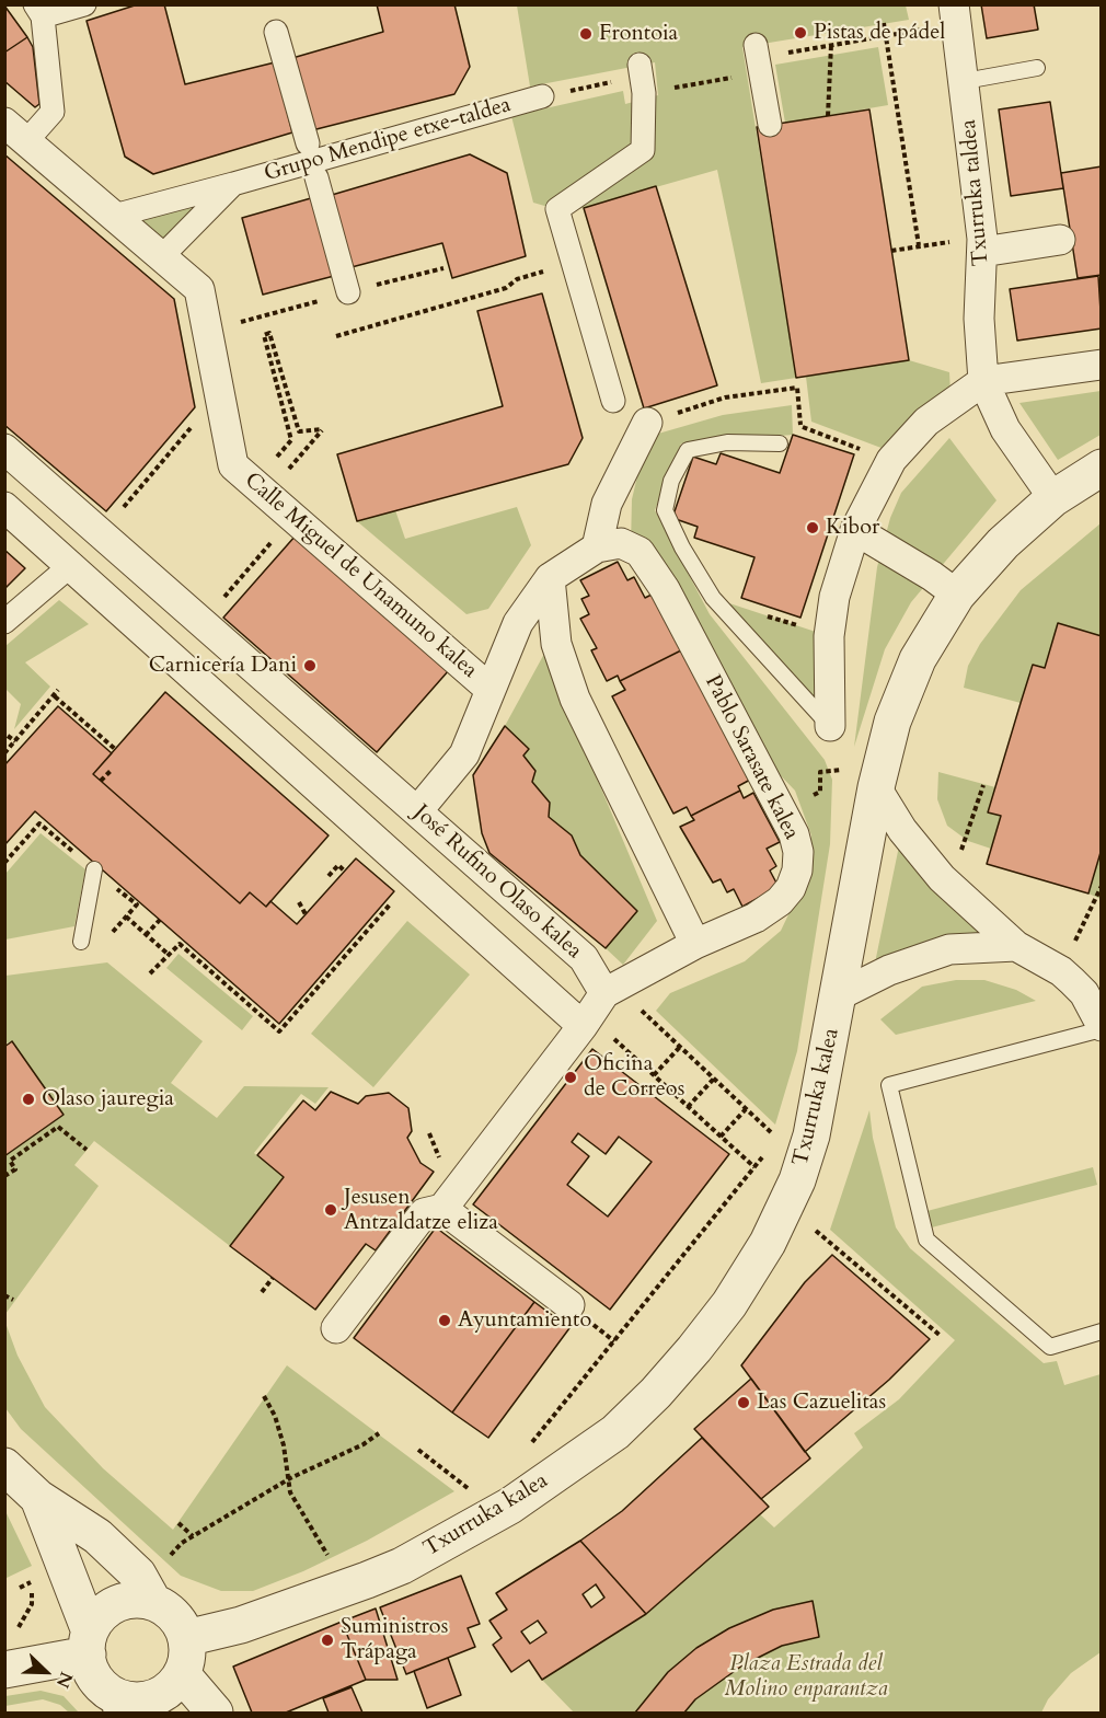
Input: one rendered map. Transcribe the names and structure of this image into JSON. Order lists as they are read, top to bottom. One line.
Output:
{"streets":{"street":["Grupo Mendipe etxe-taldea","Txurruka taldea","Calle Miguel de Unamuno kalea","Pablo Sarasate kalea","José Rufino Olaso kalea","Txurruka kalea"]},"crossings":[["Grupo Mendipe etxe-taldea","Calle Miguel de Unamuno kalea"],["Txurruka taldea","Txurruka kalea"],["Pablo Sarasate kalea","José Rufino Olaso kalea"]],"parks":["Plaza Estrada del Molino enparantza"],"places":["Pistas de pádel","Frontoia","Kibor","Carnicería Dani","Oficina de Correos","Olaso jauregia","Jesusen Antzaldatze eliza","Ayuntamiento","Las Cazuelitas","Suministros Trápaga"],"north":"bottom right"}
